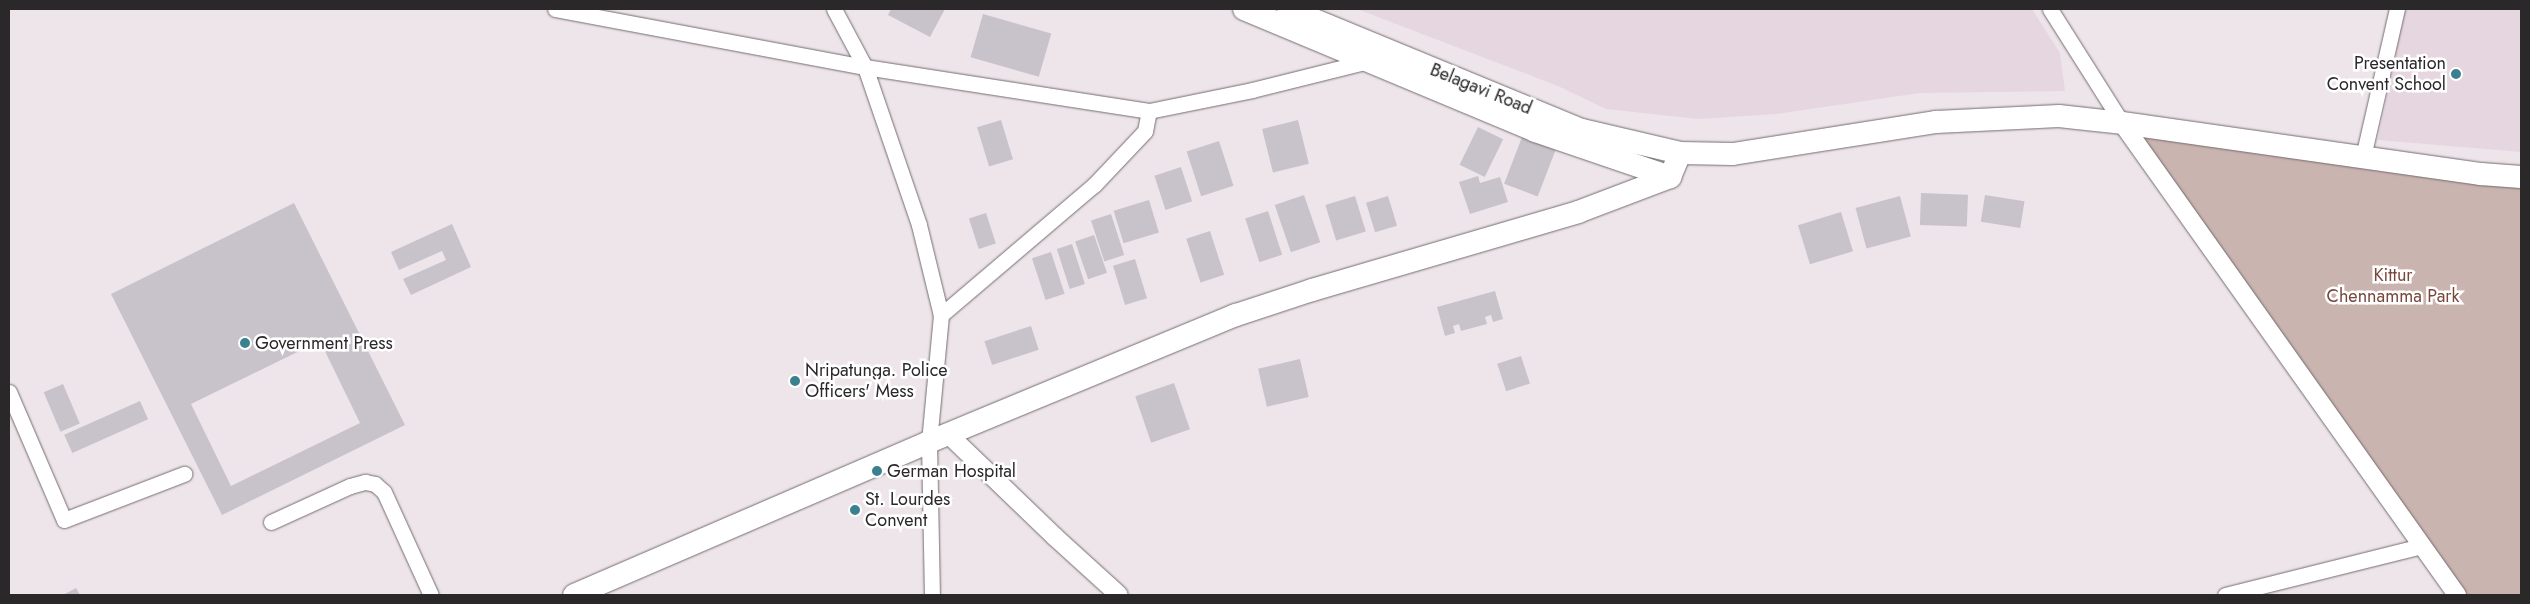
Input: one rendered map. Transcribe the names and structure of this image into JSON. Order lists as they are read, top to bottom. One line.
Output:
{"streets":{"main road":["Belagavi Road"]},"parks":["Kittur Chennamma Park"],"places":["Presentation Convent School","Government Press","Nripatunga. Police Officers' Mess","German Hospital","St. Lourdes Convent"]}
